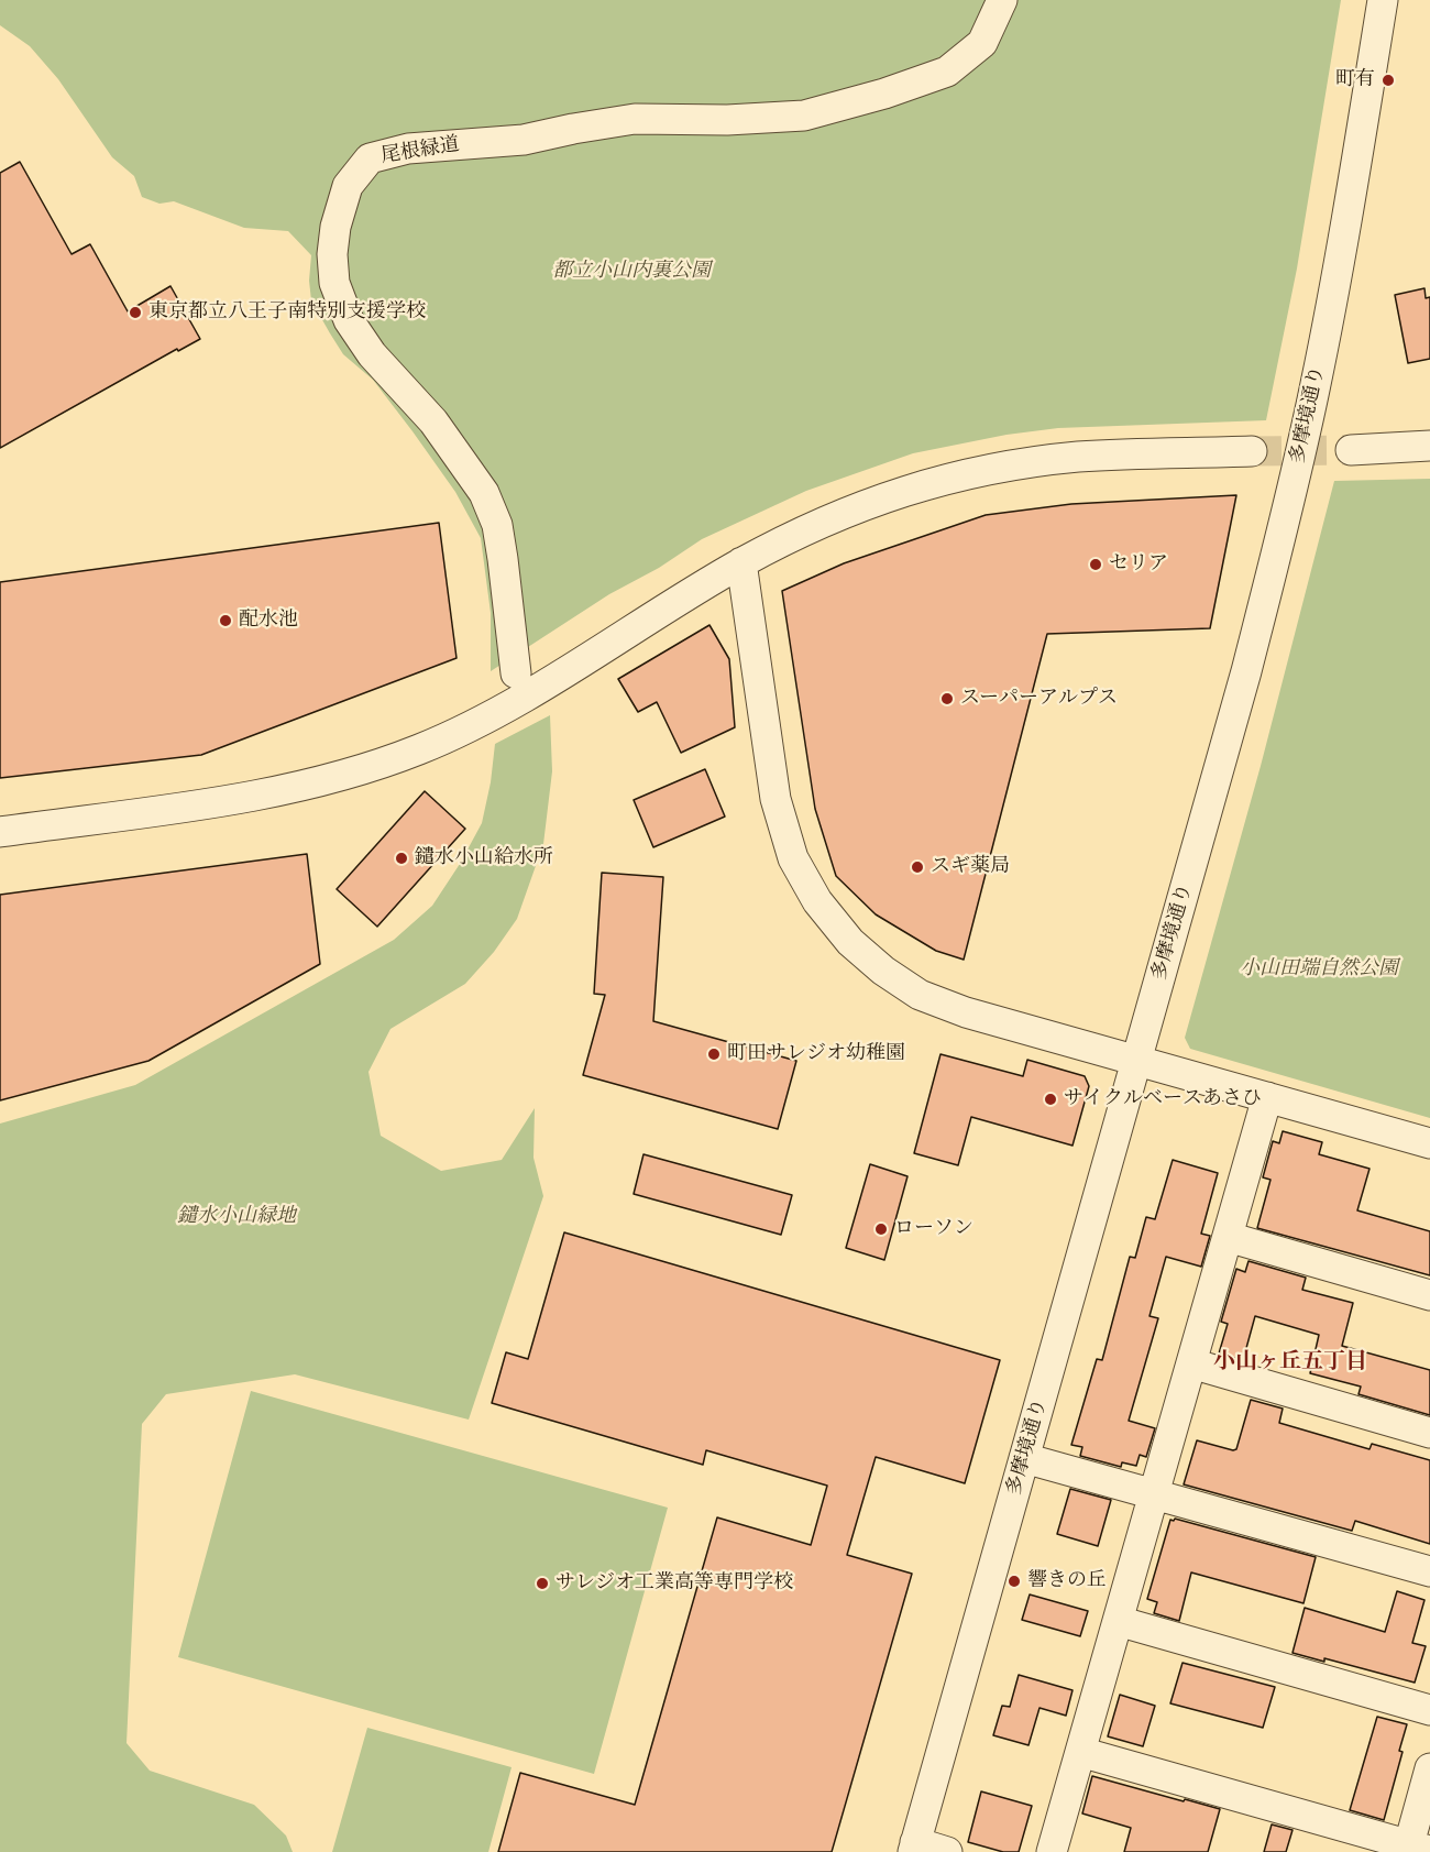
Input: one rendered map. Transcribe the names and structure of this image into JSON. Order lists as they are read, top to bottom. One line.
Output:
{"streets":{"street":["尾根緑道","多摩境通り"]},"districts":["小山ヶ丘五丁目"],"parks":["都立小山内裏公園","小山田端自然公園","鑓水小山緑地"],"places":["町有","東京都立八王子南特別支援学校","セリア","配水池","スーパーアルプス","鑓水小山給水所","スギ薬局","町田サレジオ幼稚園","サイクルベースあさひ","ローソン","響きの丘","サレジオ工業高等専門学校"]}
